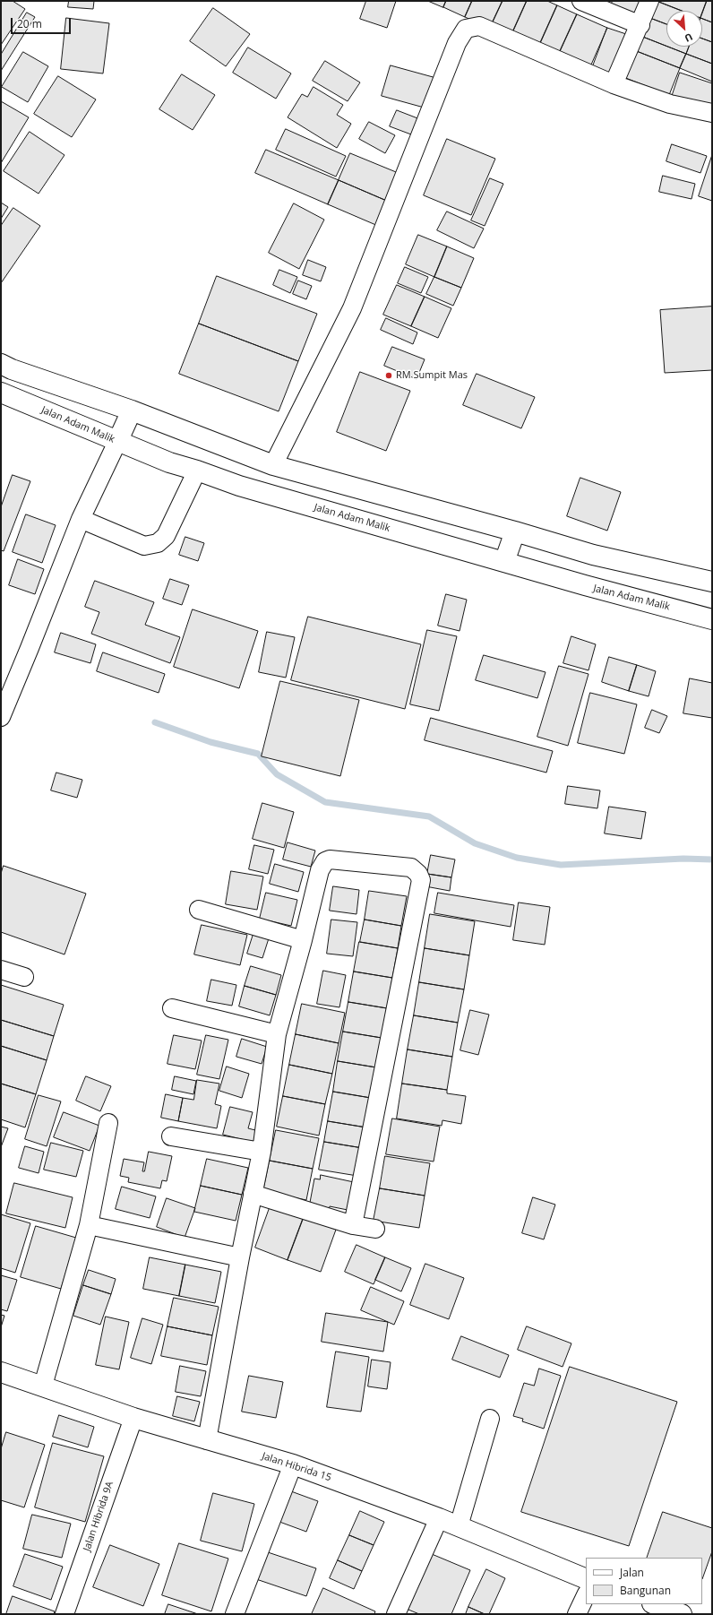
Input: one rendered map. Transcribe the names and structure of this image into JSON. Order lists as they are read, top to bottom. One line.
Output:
{"streets":{"main road":["Jalan Adam Malik","Jalan Hibrida 15"],"street":["Jalan Hibrida 9A"]},"crossings":[["Jalan Hibrida 15","Jalan Hibrida 9A"]],"places":["RM Sumpit Mas"],"legend":["Jalan","Bangunan"],"scale_bar":"20 m","north":"bottom right"}
